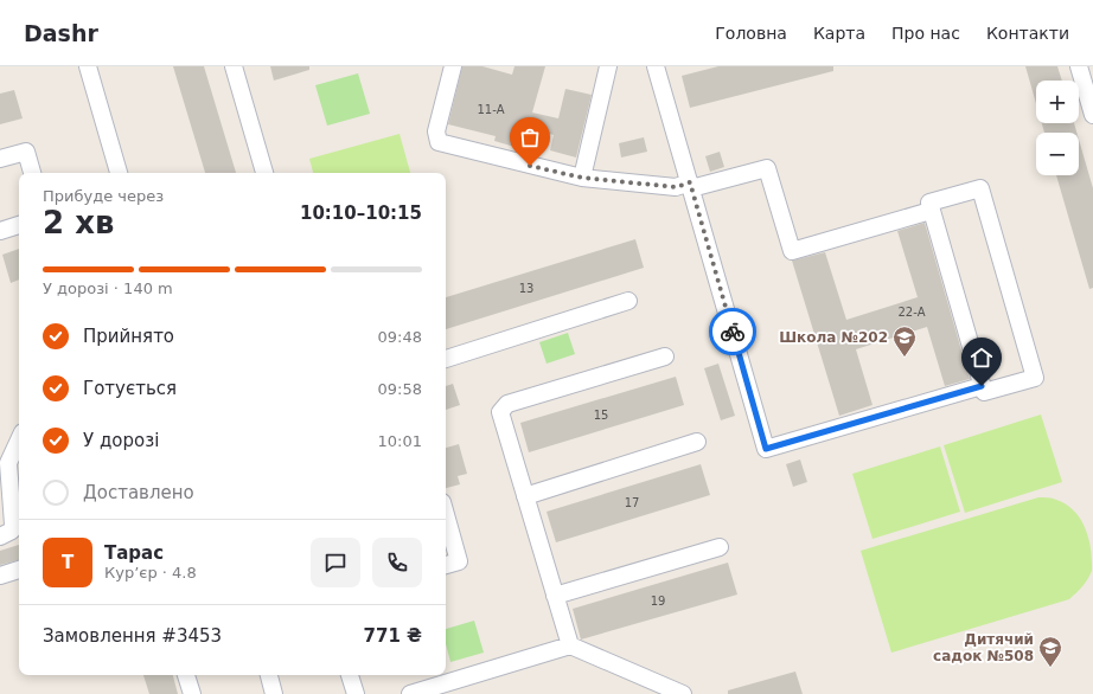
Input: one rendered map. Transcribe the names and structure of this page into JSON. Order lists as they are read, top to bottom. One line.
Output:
{"places":{"school or university":["Школа №202","Дитячий садок №508"]},"house_numbers":["11-А","13","22-А","15","17","19"],"page":{"header":"Dashr","nav":["Головна","Карта","Про нас","Контакти"],"map_buttons":["+","−"],"heading":["2 хв","Прибуде через","10:10–10:15"],"panel":["Тарас","Кур’єр · 4.8","Замовлення #3453","771 ₴"],"bar":"У дорозі · 140 m","list":[["Прийнято","09:48"],["Готується","09:58"],["У дорозі","10:01"],"Доставлено"],"round":"Т"}}
